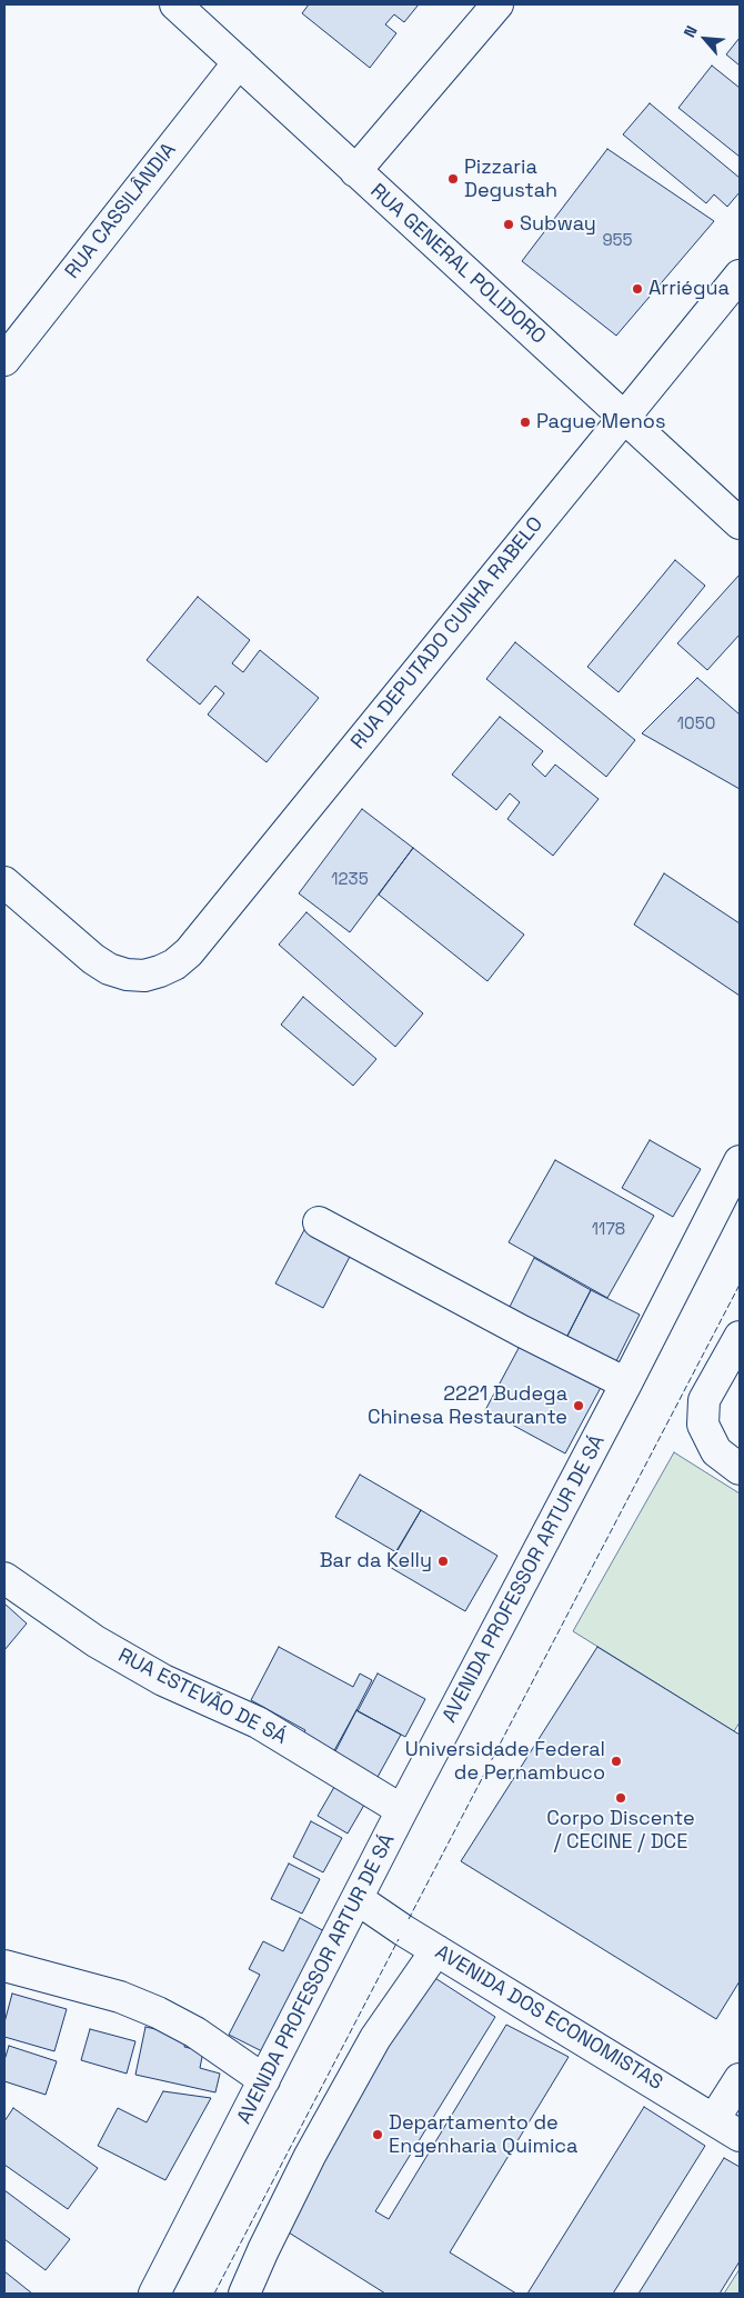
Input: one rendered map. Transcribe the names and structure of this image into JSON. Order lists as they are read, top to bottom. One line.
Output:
{"streets":{"street":["RUA CASSILÂNDIA","RUA GENERAL POLIDORO","RUA DEPUTADO CUNHA RABELO","AVENIDA PROFESSOR ARTUR DE SÁ","RUA ESTEVÃO DE SÁ","AVENIDA DOS ECONOMISTAS"]},"crossings":[["RUA CASSILÂNDIA","RUA GENERAL POLIDORO"],["RUA GENERAL POLIDORO","RUA DEPUTADO CUNHA RABELO"],["AVENIDA PROFESSOR ARTUR DE SÁ","RUA ESTEVÃO DE SÁ"],["AVENIDA PROFESSOR ARTUR DE SÁ","AVENIDA DOS ECONOMISTAS"]],"places":["Pizzaria Degustah","Subway","Arriégua","Pague Menos","2221 Budega Chinesa Restaurante","Bar da Kelly","Universidade Federal de Pernambuco","Corpo Discente / CECINE / DCE","Departamento de Engenharia Quimica"],"house_numbers":["955","1050","1235","1178"],"north":"top left"}
